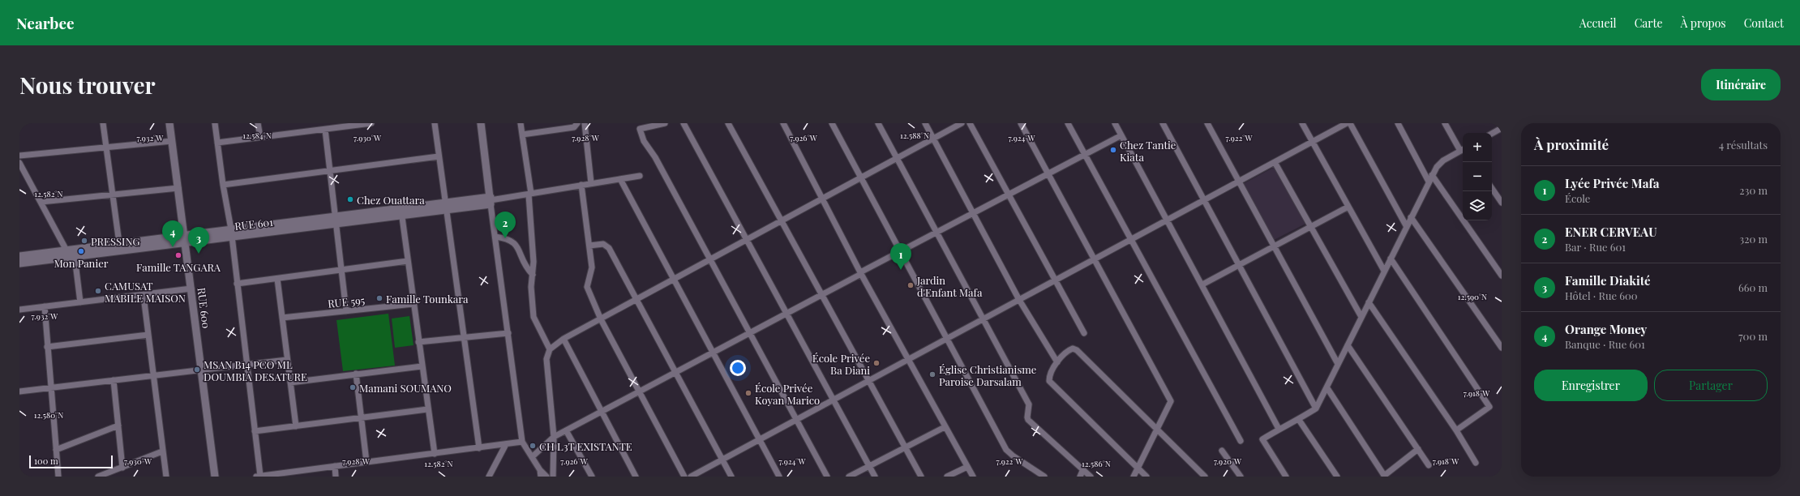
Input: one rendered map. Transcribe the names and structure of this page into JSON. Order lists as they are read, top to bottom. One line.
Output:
{"streets":{"street":["RUE 601","RUE 595","RUE 600"]},"crossings":[["RUE 601","RUE 600"]],"places":["Chez Tantie Kiata","Chez Ouattara","PRESSING","Mon Panier","Famille TANGARA","Jardin d'Enfant Mafa","CAMUSAT MABILE MAISON","Famille Tounkara","École Privée Ba Diani","MSAN B14 PCO ML DOUMBIA DESATURE","Église Christianisme Paroise Darsalam","Mamani SOUMANO","École Privée Koyan Marico","CH L3T EXISTANTE"],"scale_bar":"100 m","page":{"header":"Nearbee","nav":["Accueil","Carte","À propos","Contact"],"buttons":["Itinéraire",["Enregistrer","Partager"]],"title":"Nous trouver","heading":["À proximité","4 résultats"],"map_buttons":["+","−"],"list":[{"mark":"1","name":"Lyée Privée Mafa","note":"École","value":"230 m"},{"mark":"2","name":"ENER CERVEAU","note":"Bar · Rue 601","value":"320 m"},{"mark":"3","name":"Famille Diakité","note":"Hôtel · Rue 600","value":"660 m"},{"mark":"4","name":"Orange Money","note":"Banque · Rue 601","value":"700 m"}],"pins":["2","4","3","1"],"scale":"100 m"},"coordinates":["12.588°N","12.584°N","7.932°W","7.930°W","7.928°W","7.926°W","7.924°W","7.922°W","12.582°N","12.590°N","7.918°W","12.580°N","7.920°W","12.586°N"]}
